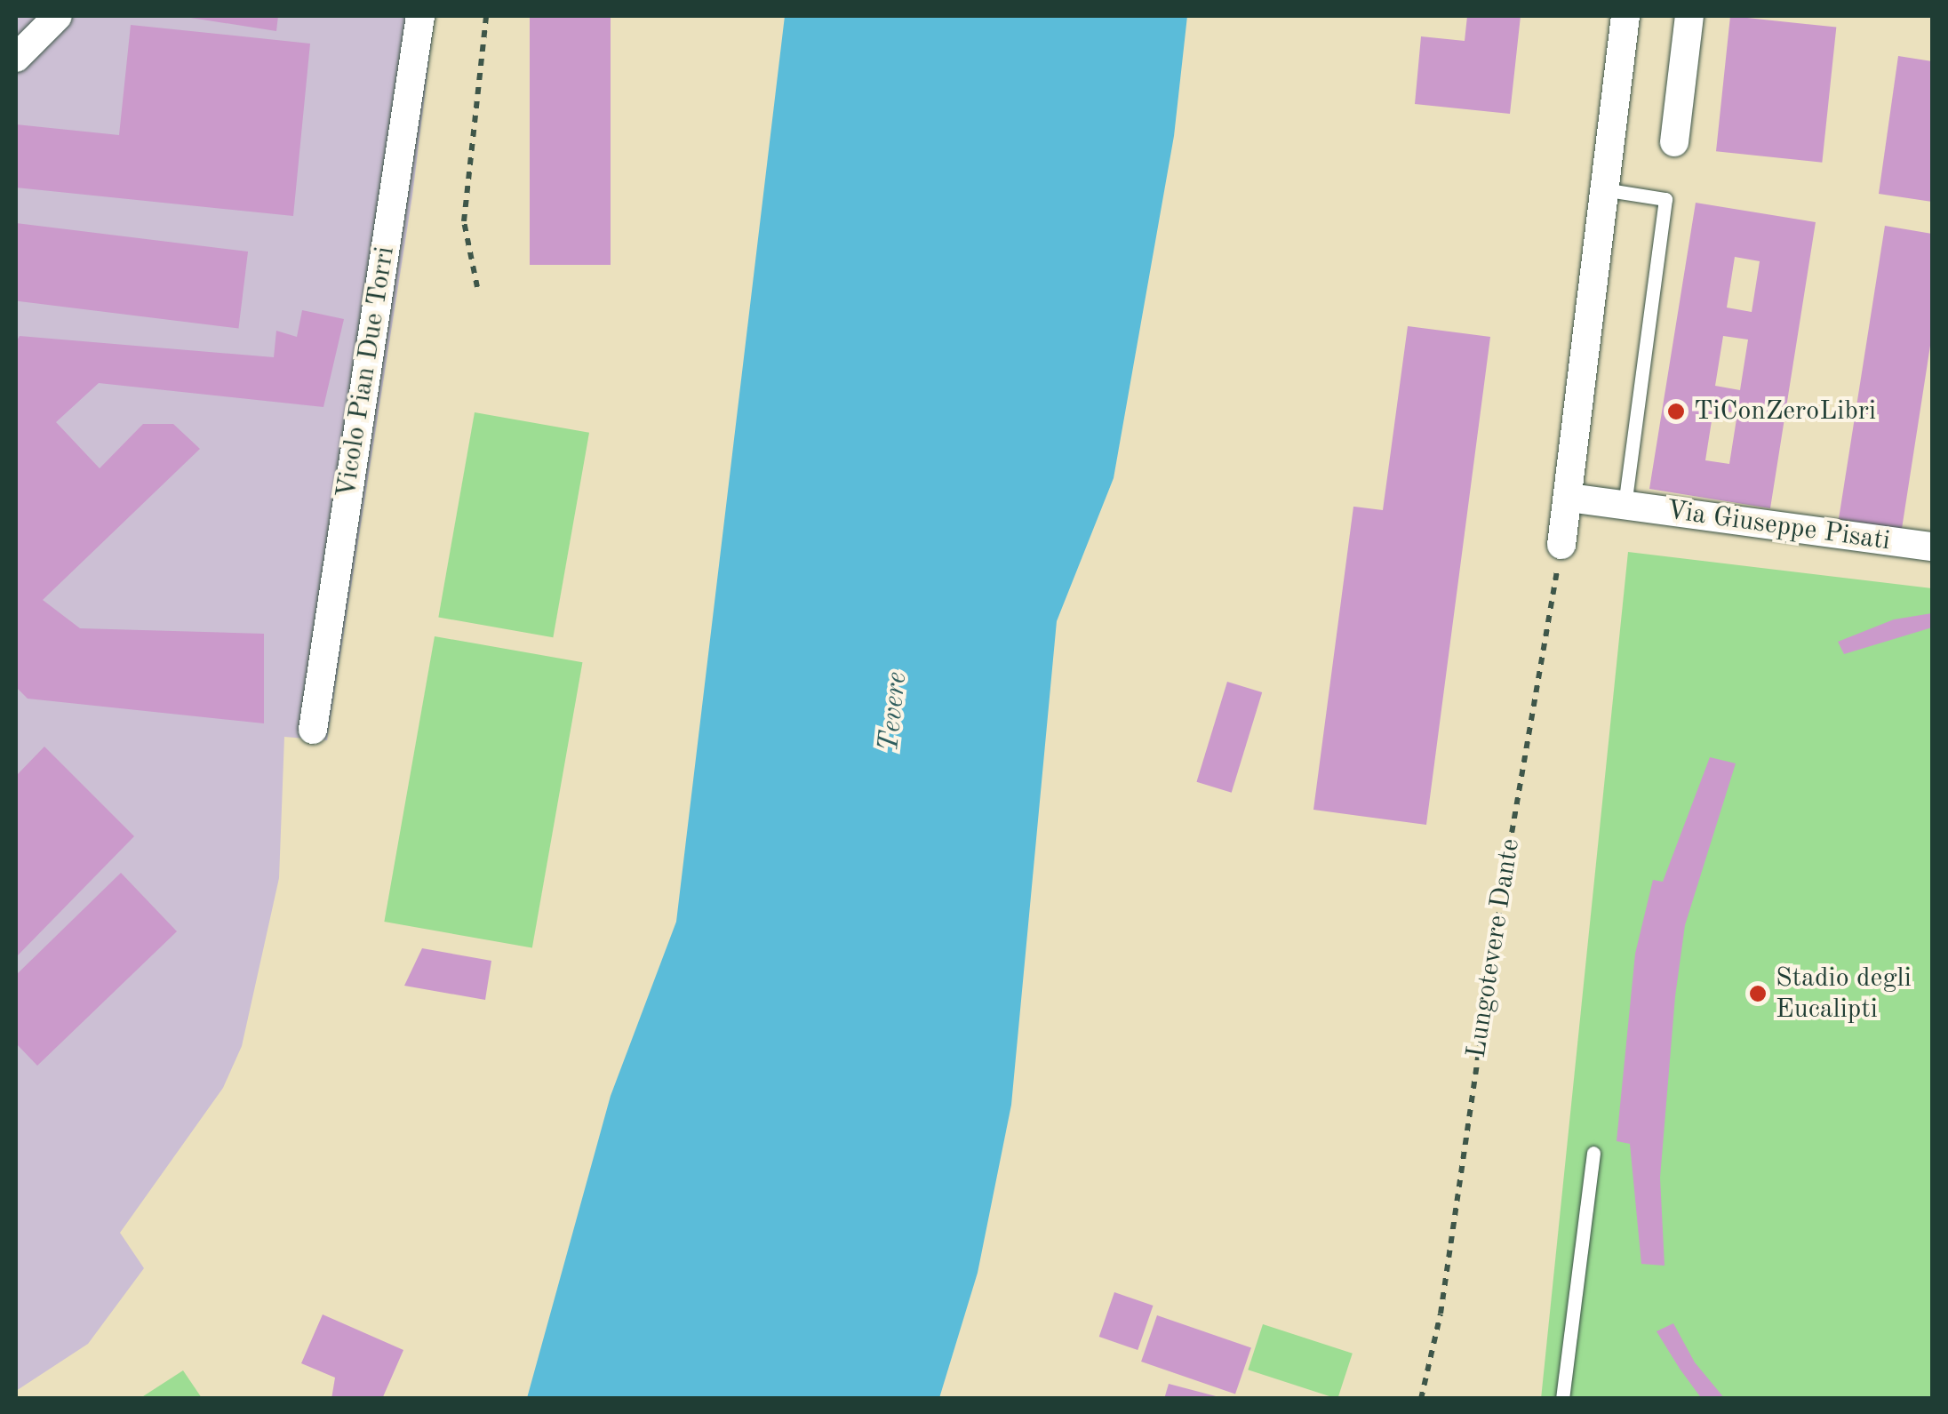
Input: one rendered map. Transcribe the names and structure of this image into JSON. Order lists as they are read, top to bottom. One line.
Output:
{"streets":{"street":["Vicolo Pian Due Torri","Via Giuseppe Pisati"],"path":["Lungotevere Dante"]},"water":["Tevere"],"places":["TiConZeroLibri","Stadio degli Eucalipti"]}
